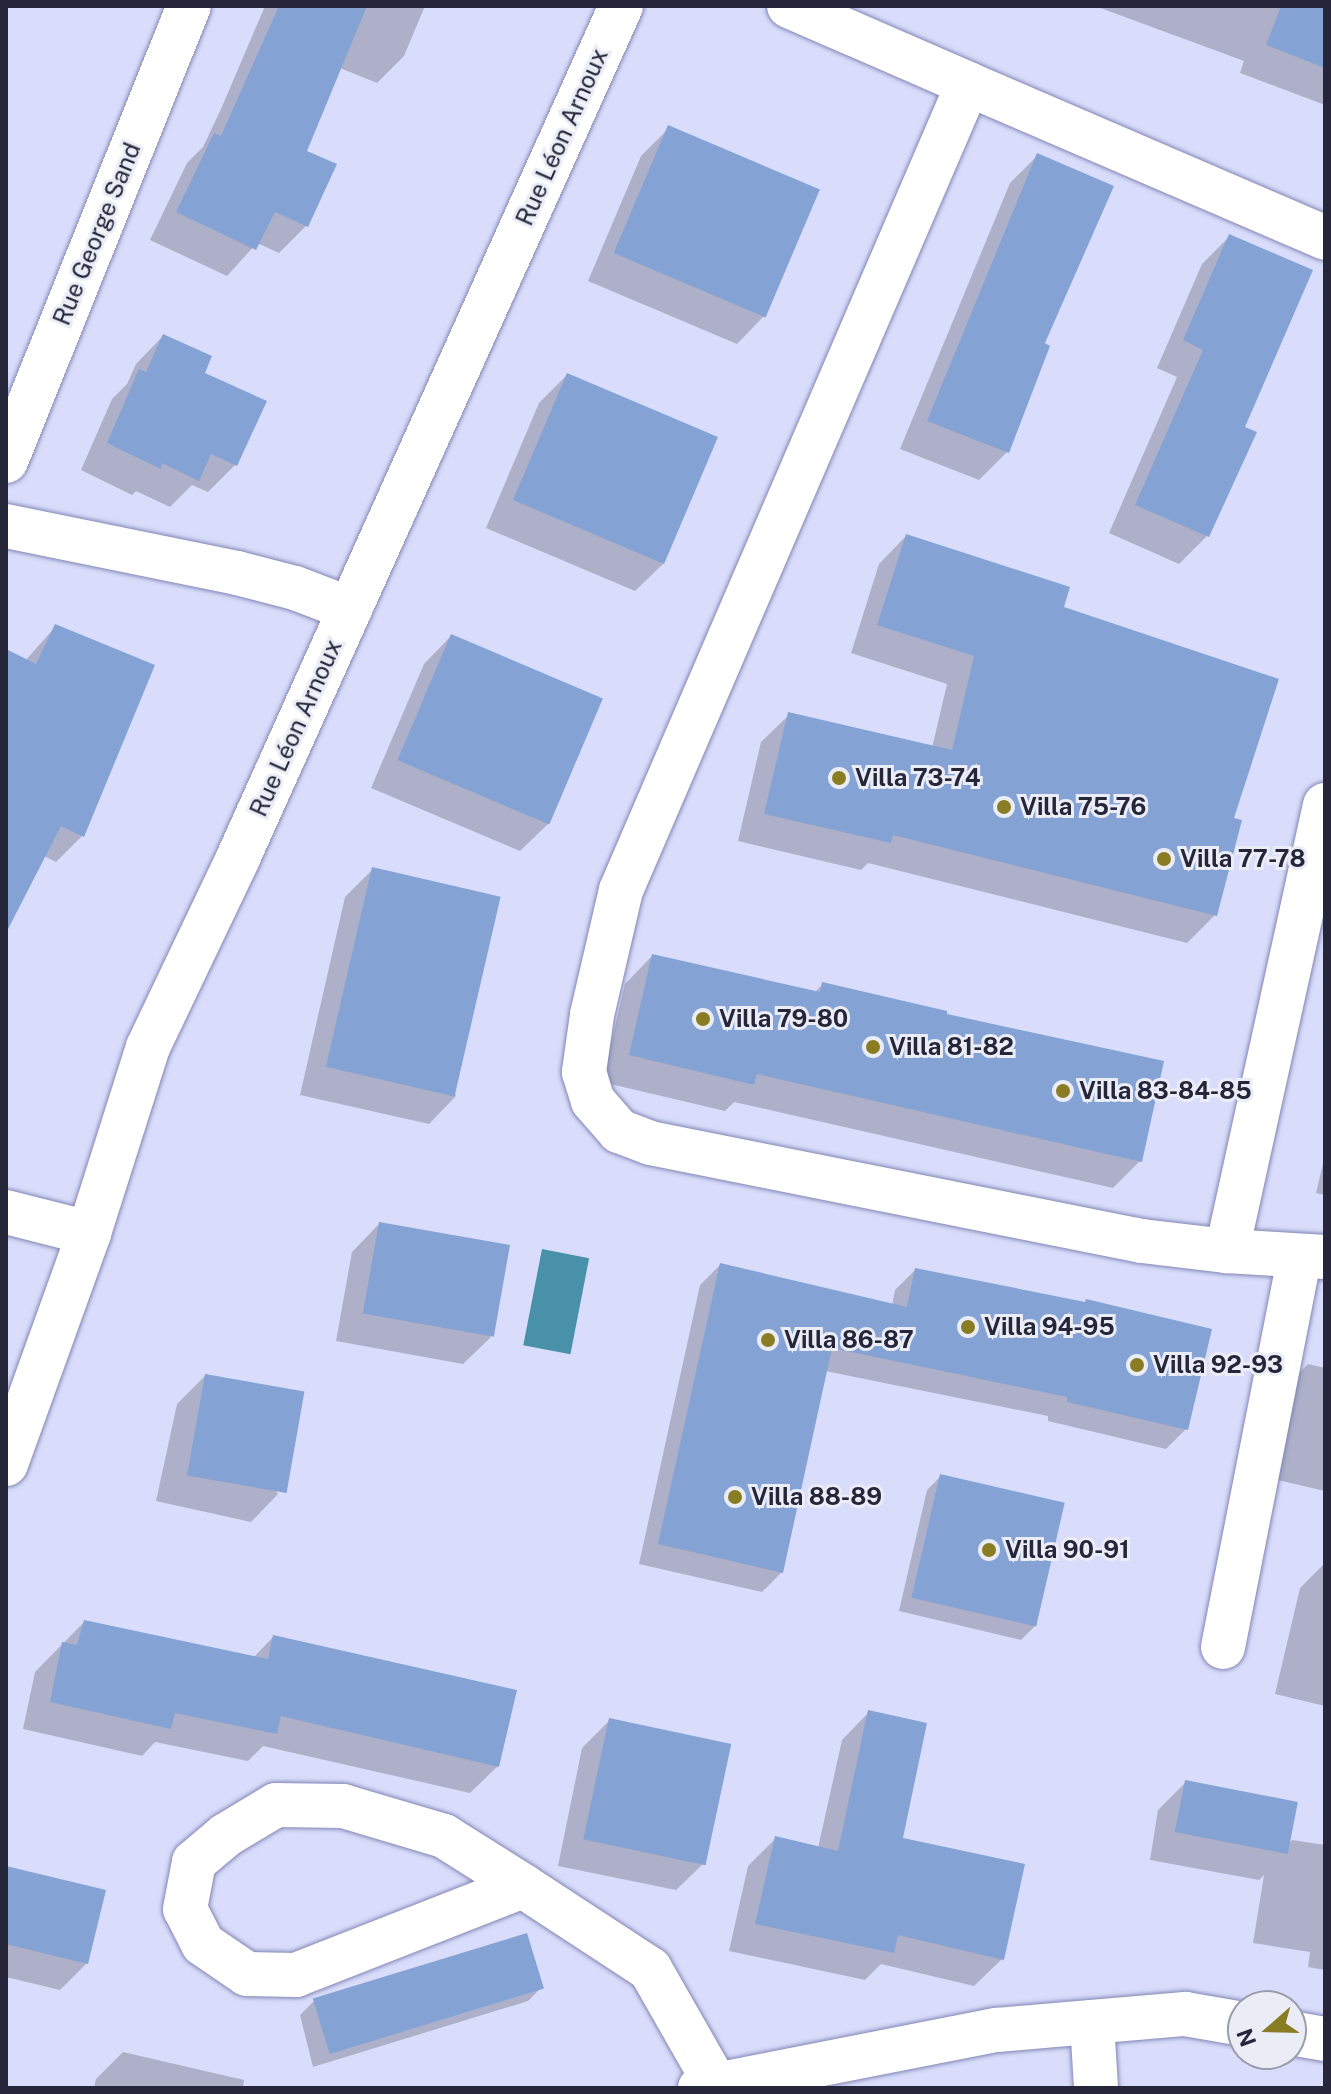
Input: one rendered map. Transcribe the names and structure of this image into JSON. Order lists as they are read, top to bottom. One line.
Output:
{"streets":{"street":["Rue Léon Arnoux","Rue George Sand"]},"places":["Villa 73-74","Villa 75-76","Villa 77-78","Villa 79-80","Villa 81-82","Villa 83-84-85","Villa 94-95","Villa 86-87","Villa 92-93","Villa 88-89","Villa 90-91"],"north":"left"}
